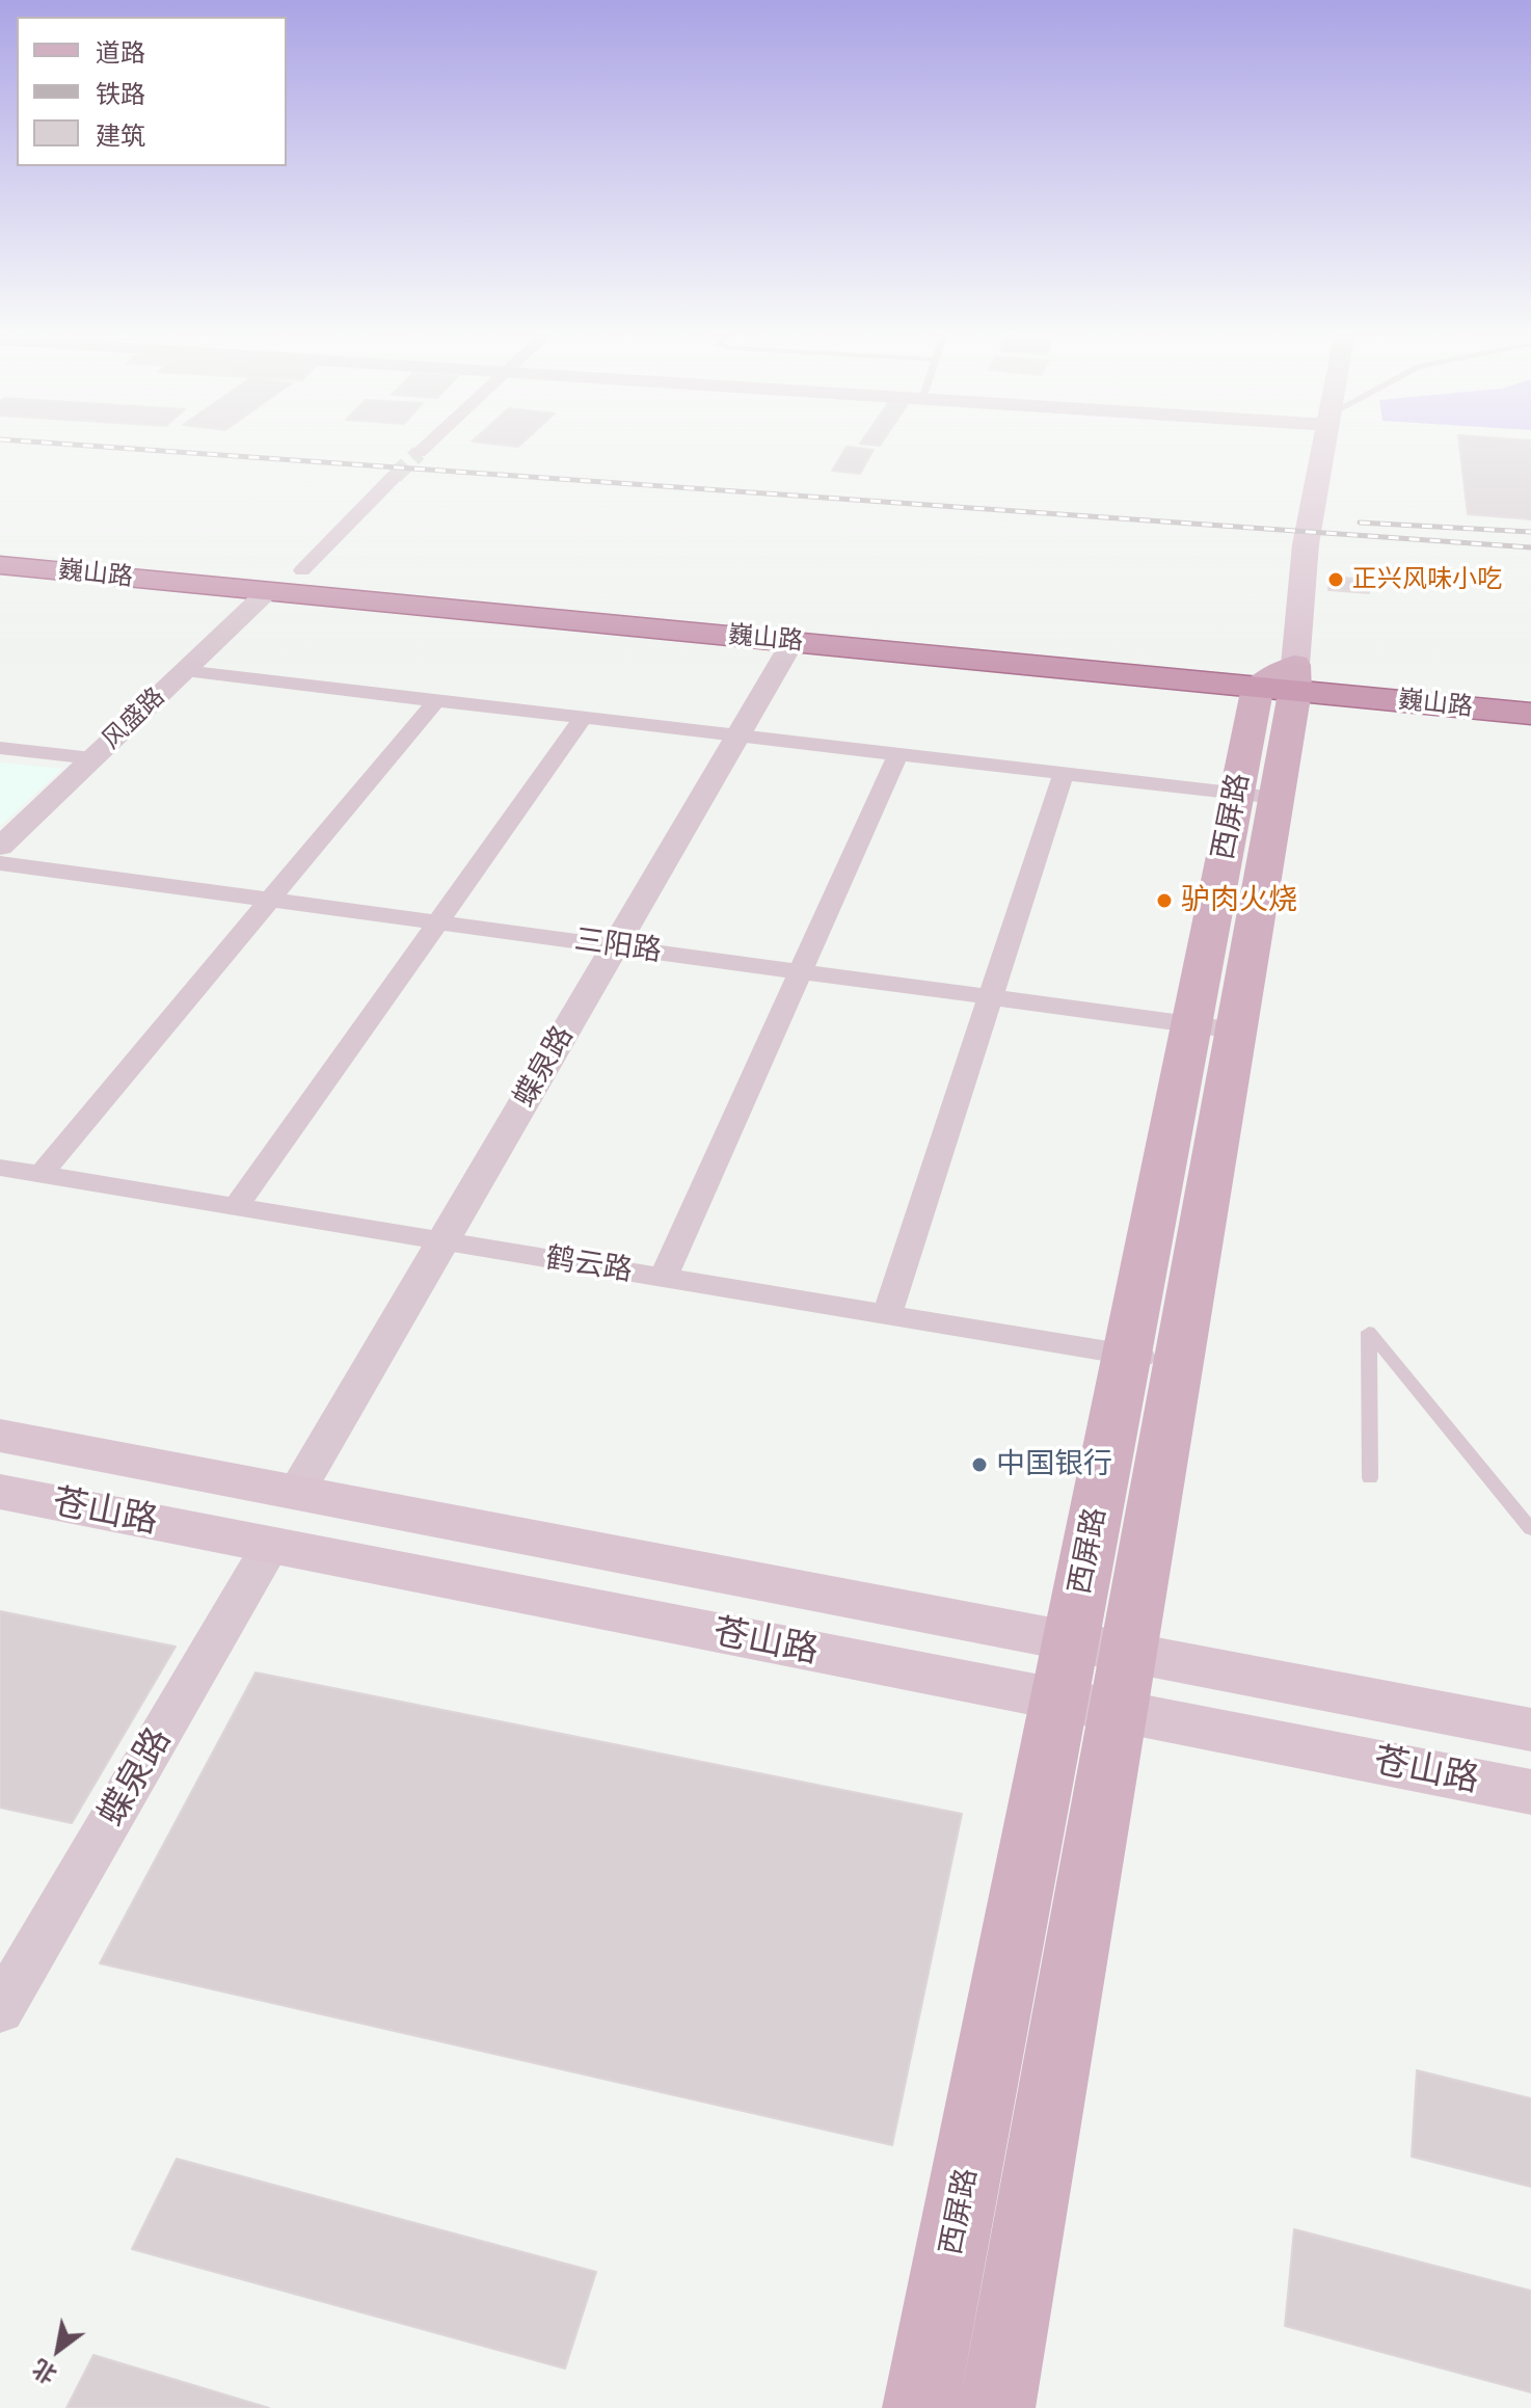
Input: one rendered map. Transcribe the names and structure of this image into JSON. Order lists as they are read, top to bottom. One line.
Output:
{"streets":{"highway":["巍山路"],"main road":["西屏路","苍山路"],"street":["风盛路","三阳路","蝶泉路","鹤云路"]},"crossings":[["巍山路","风盛路"],["巍山路","西屏路"],["巍山路","蝶泉路"],["西屏路","三阳路"],["西屏路","鹤云路"],["西屏路","苍山路"],["三阳路","蝶泉路"],["蝶泉路","鹤云路"],["蝶泉路","苍山路"]],"places":["正兴风味小吃","驴肉火烧","中国银行"],"legend":["道路","铁路","建筑"],"north":"bottom left"}
